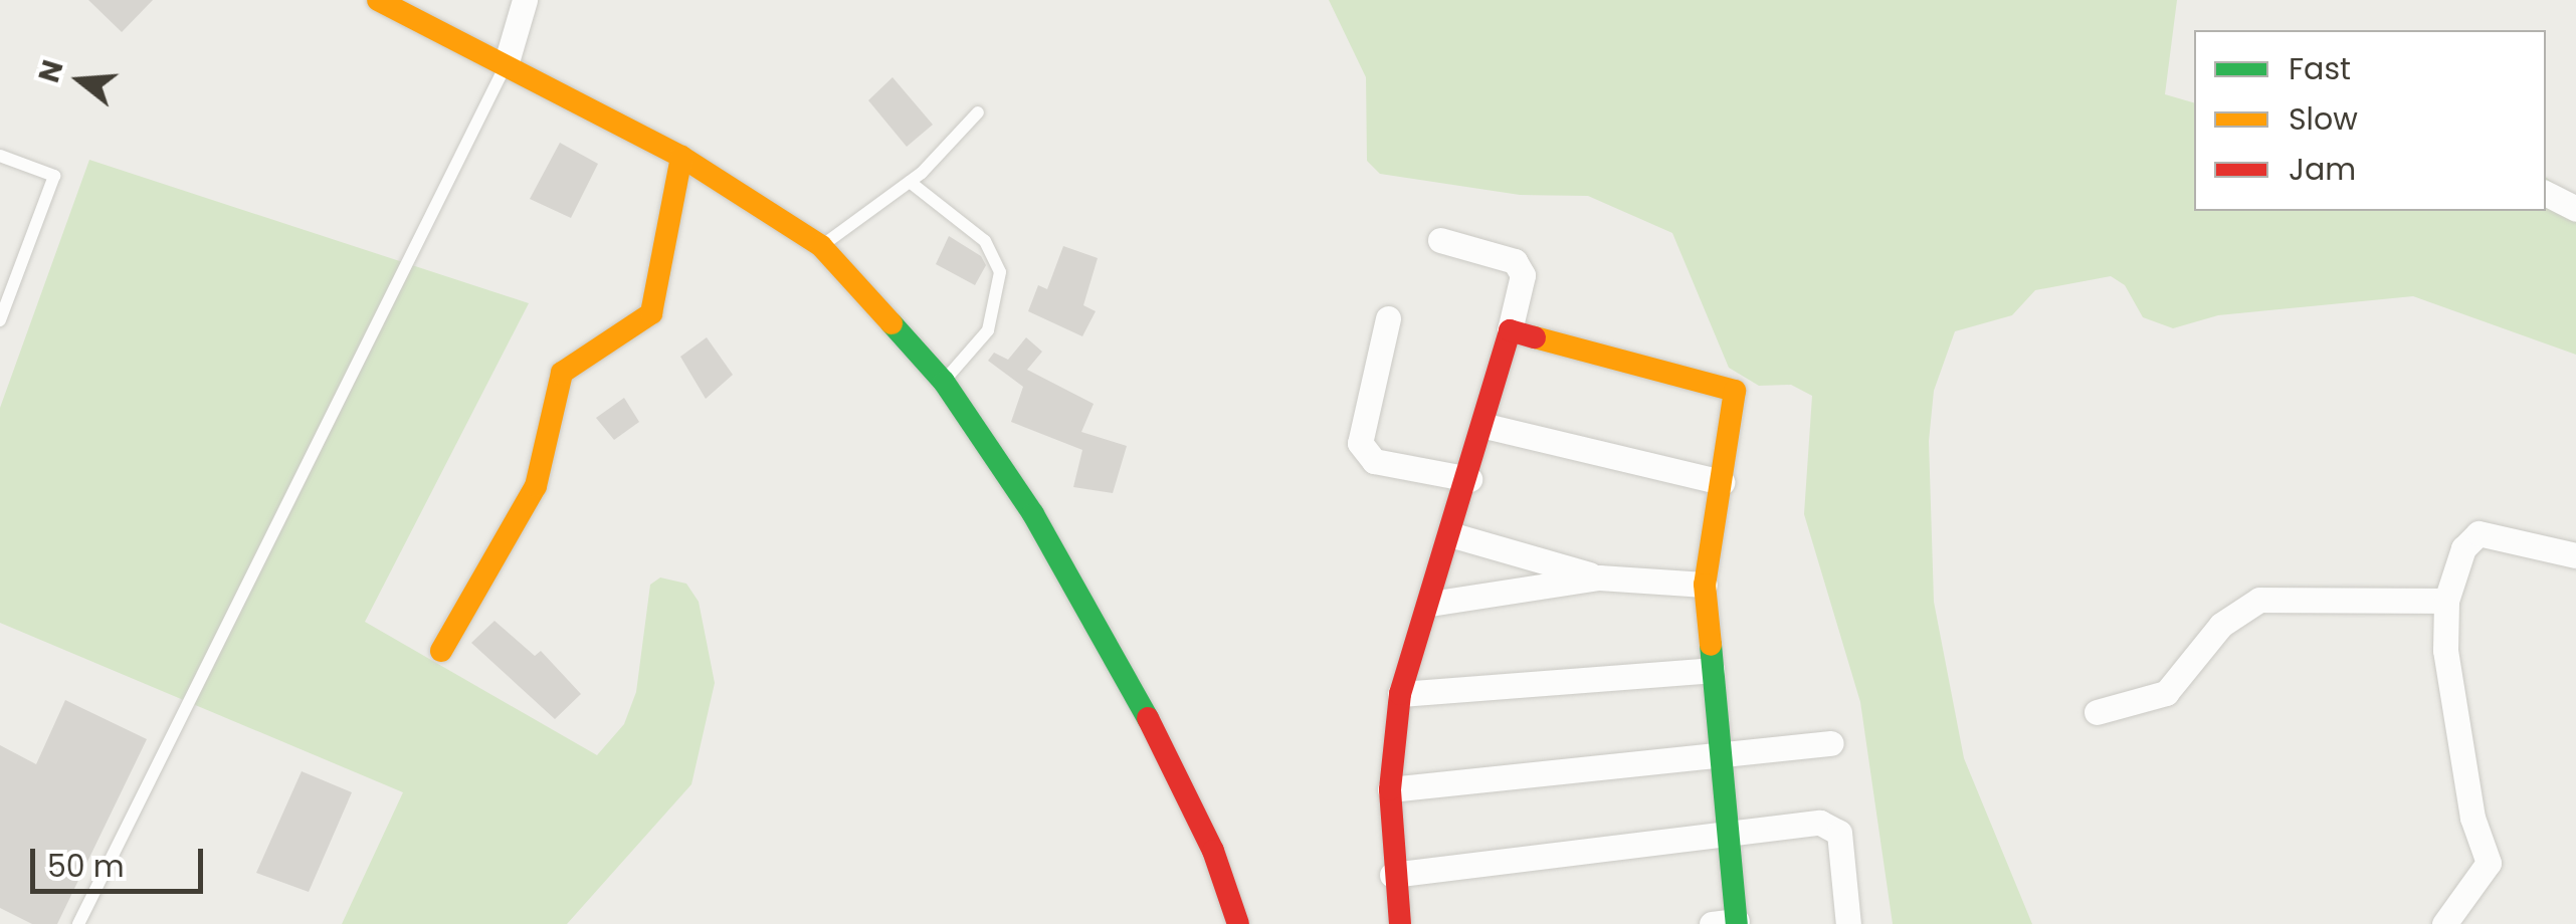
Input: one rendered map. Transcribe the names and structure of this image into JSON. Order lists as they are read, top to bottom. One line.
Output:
{"legend":["Fast","Slow","Jam"],"scale_bar":"50 m","north":"left"}
